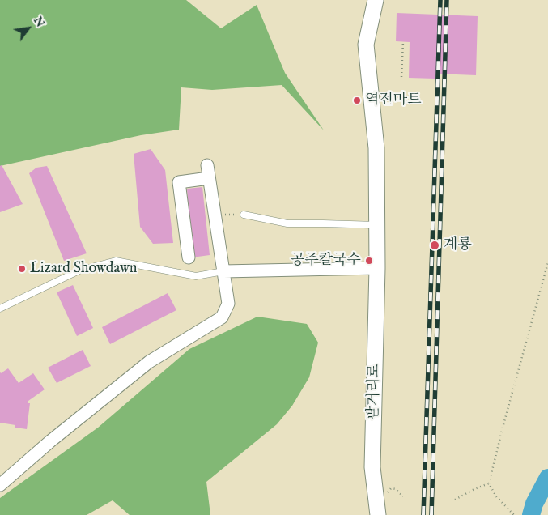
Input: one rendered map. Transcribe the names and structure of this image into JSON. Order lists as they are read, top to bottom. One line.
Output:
{"streets":{"street":["팥거리로"]},"places":["역전마트","계룡","공주칼국수","Lizard Showdawn"],"north":"top right"}
